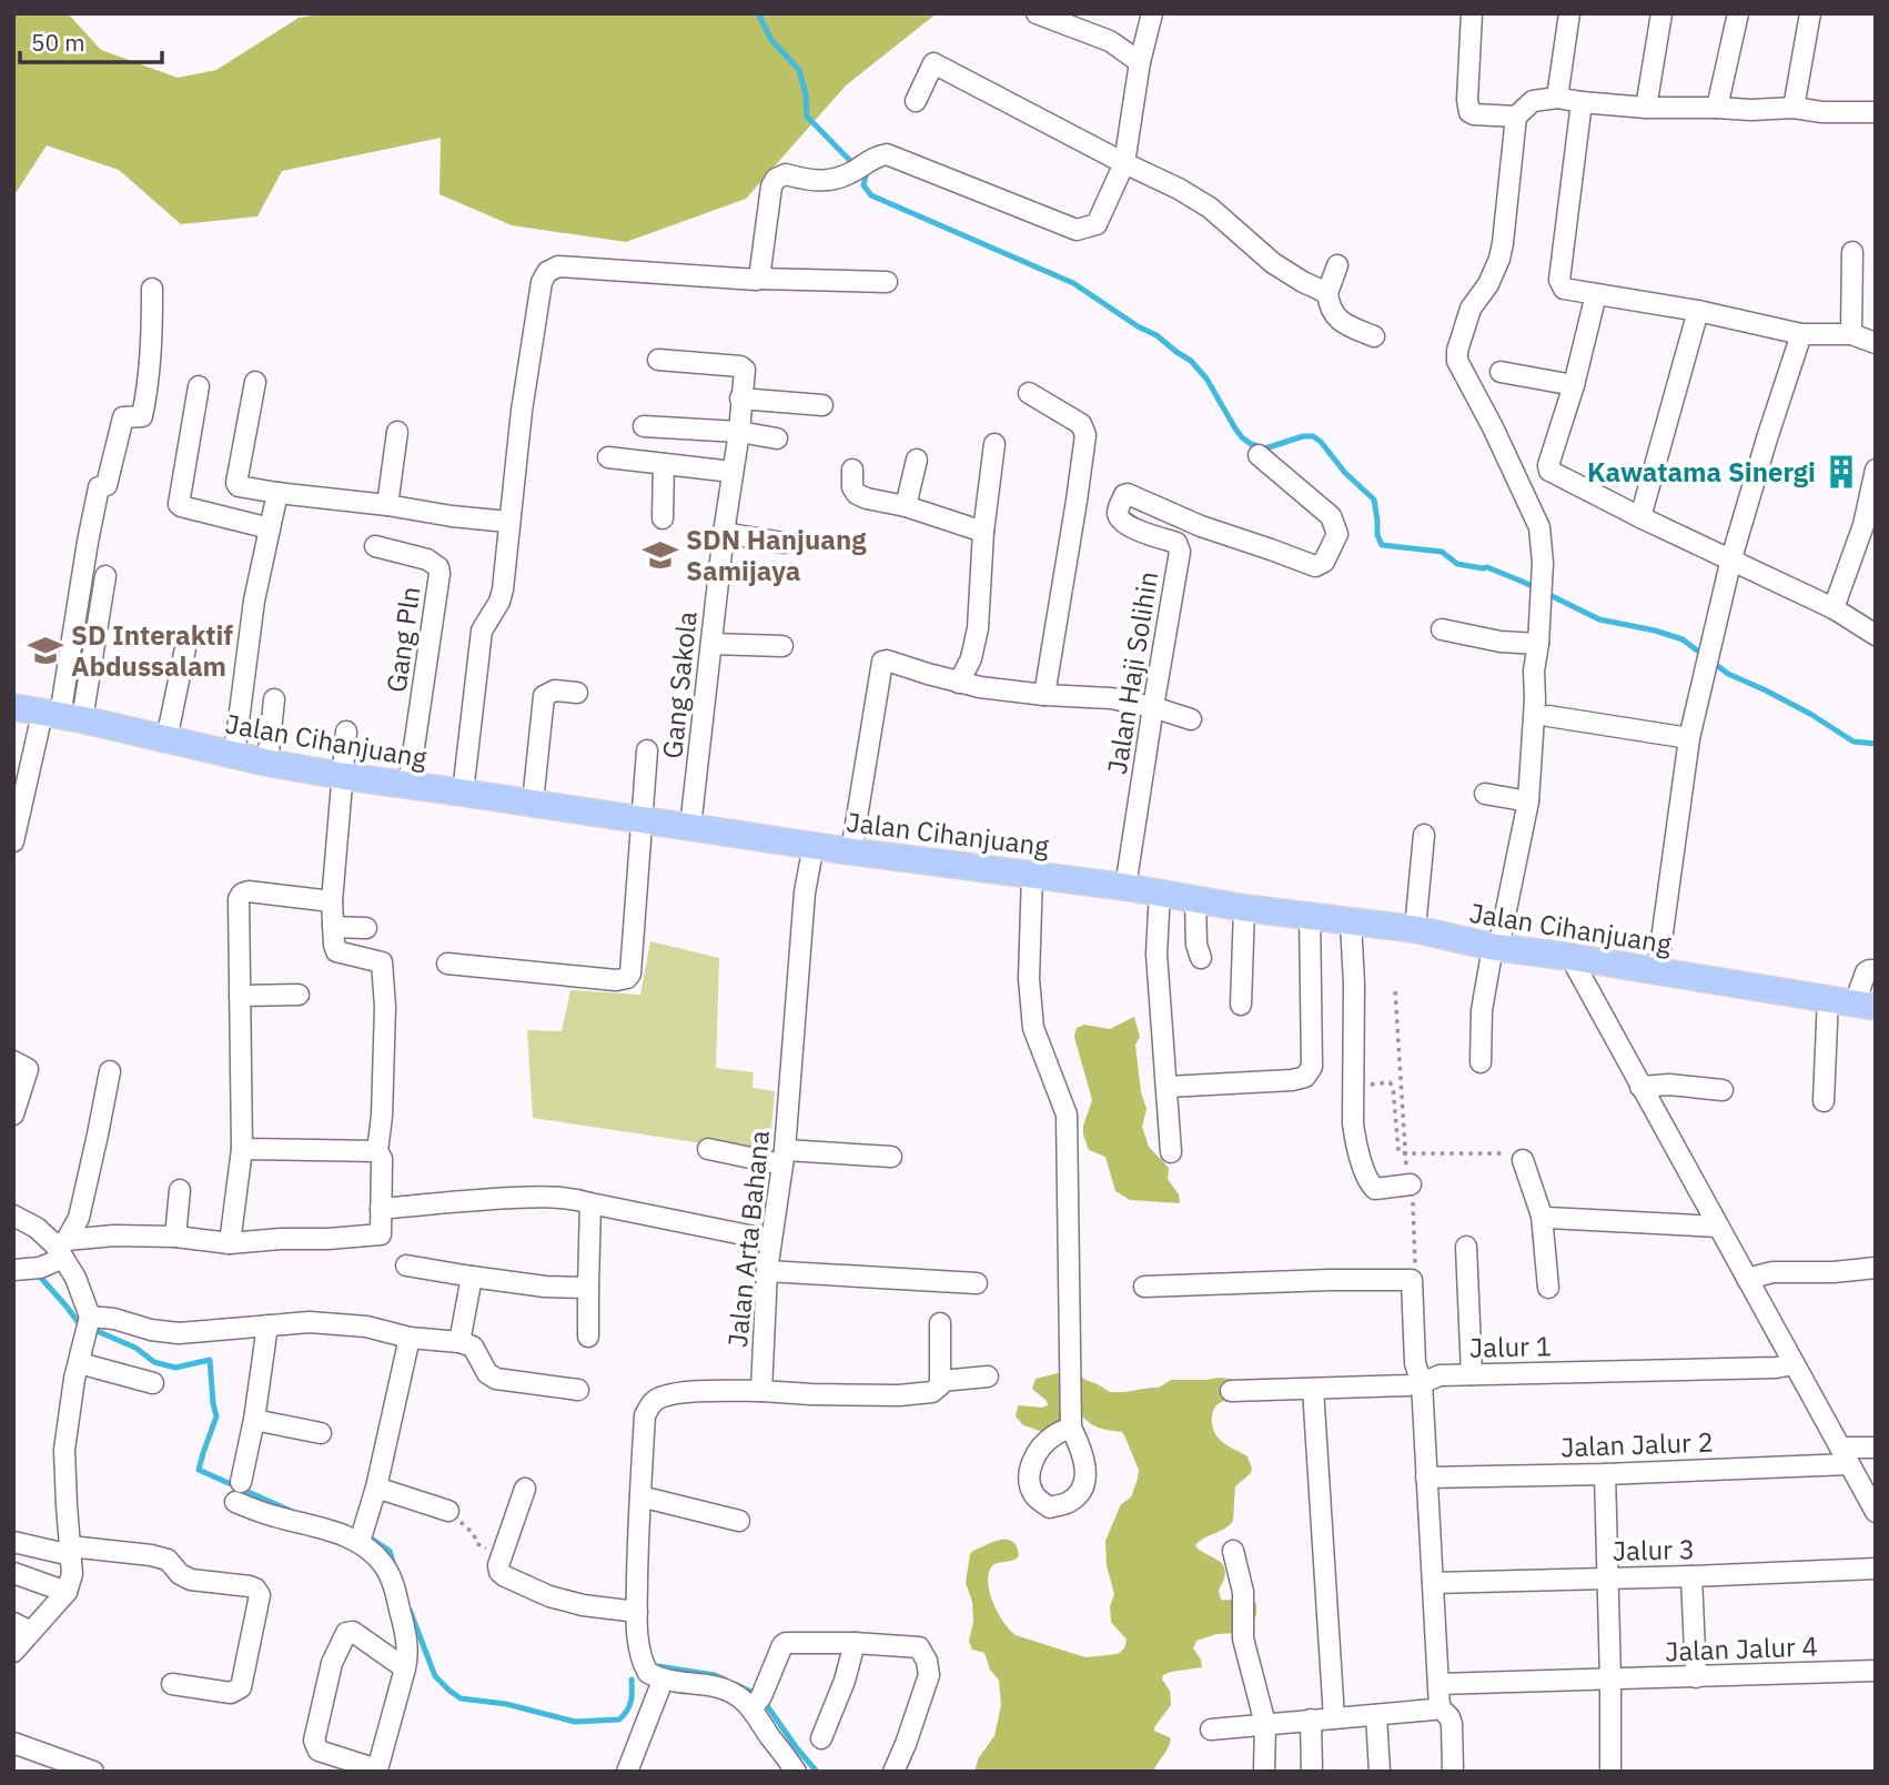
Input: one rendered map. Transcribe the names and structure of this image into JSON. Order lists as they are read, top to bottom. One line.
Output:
{"streets":{"main road":["Jalan Cihanjuang"],"street":["Gang Pln","Jalan Haji Solihin","Gang Sakola","Jalan Arta Bahana","Jalur 1","Jalan Jalur 2","Jalur 3","Jalan Jalur 4"]},"crossings":[["Gang Pln","Jalan Cihanjuang"],["Jalan Haji Solihin","Jalan Cihanjuang"],["Gang Sakola","Jalan Cihanjuang"],["Jalan Cihanjuang","Jalan Arta Bahana"]],"places":{"building":["Kawatama Sinergi"],"school or university":["SDN Hanjuang Samijaya","SD Interaktif Abdussalam"]},"scale_bar":"50 m"}
